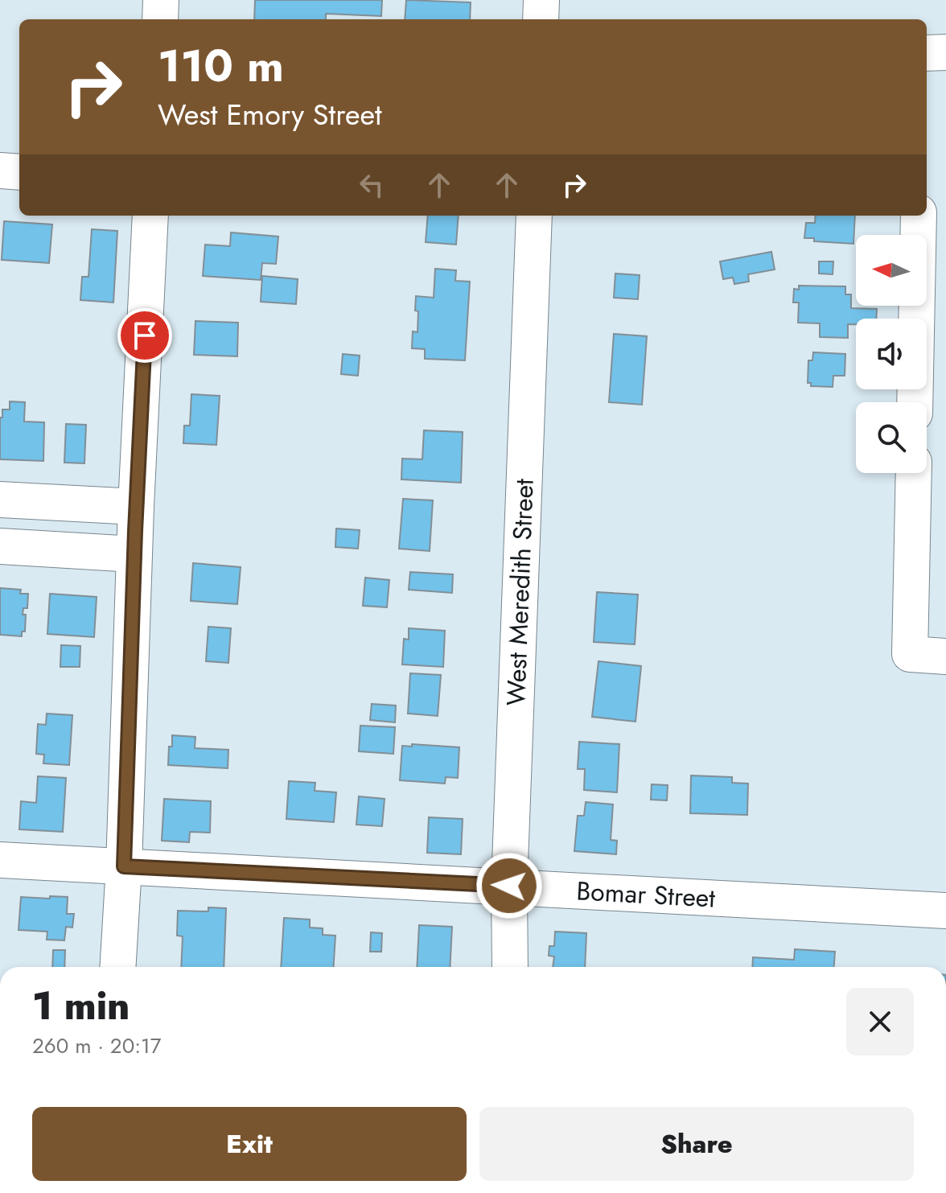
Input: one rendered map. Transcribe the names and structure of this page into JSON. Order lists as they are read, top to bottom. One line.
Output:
{"streets":{"street":["West Meredith Street","Bomar Street"]},"crossings":[["West Meredith Street","Bomar Street"]],"north":"left","page":{"turn":["110 m","West Emory Street"],"heading":["1 min","260 m · 20:17"],"buttons":["Exit","Share"]}}
